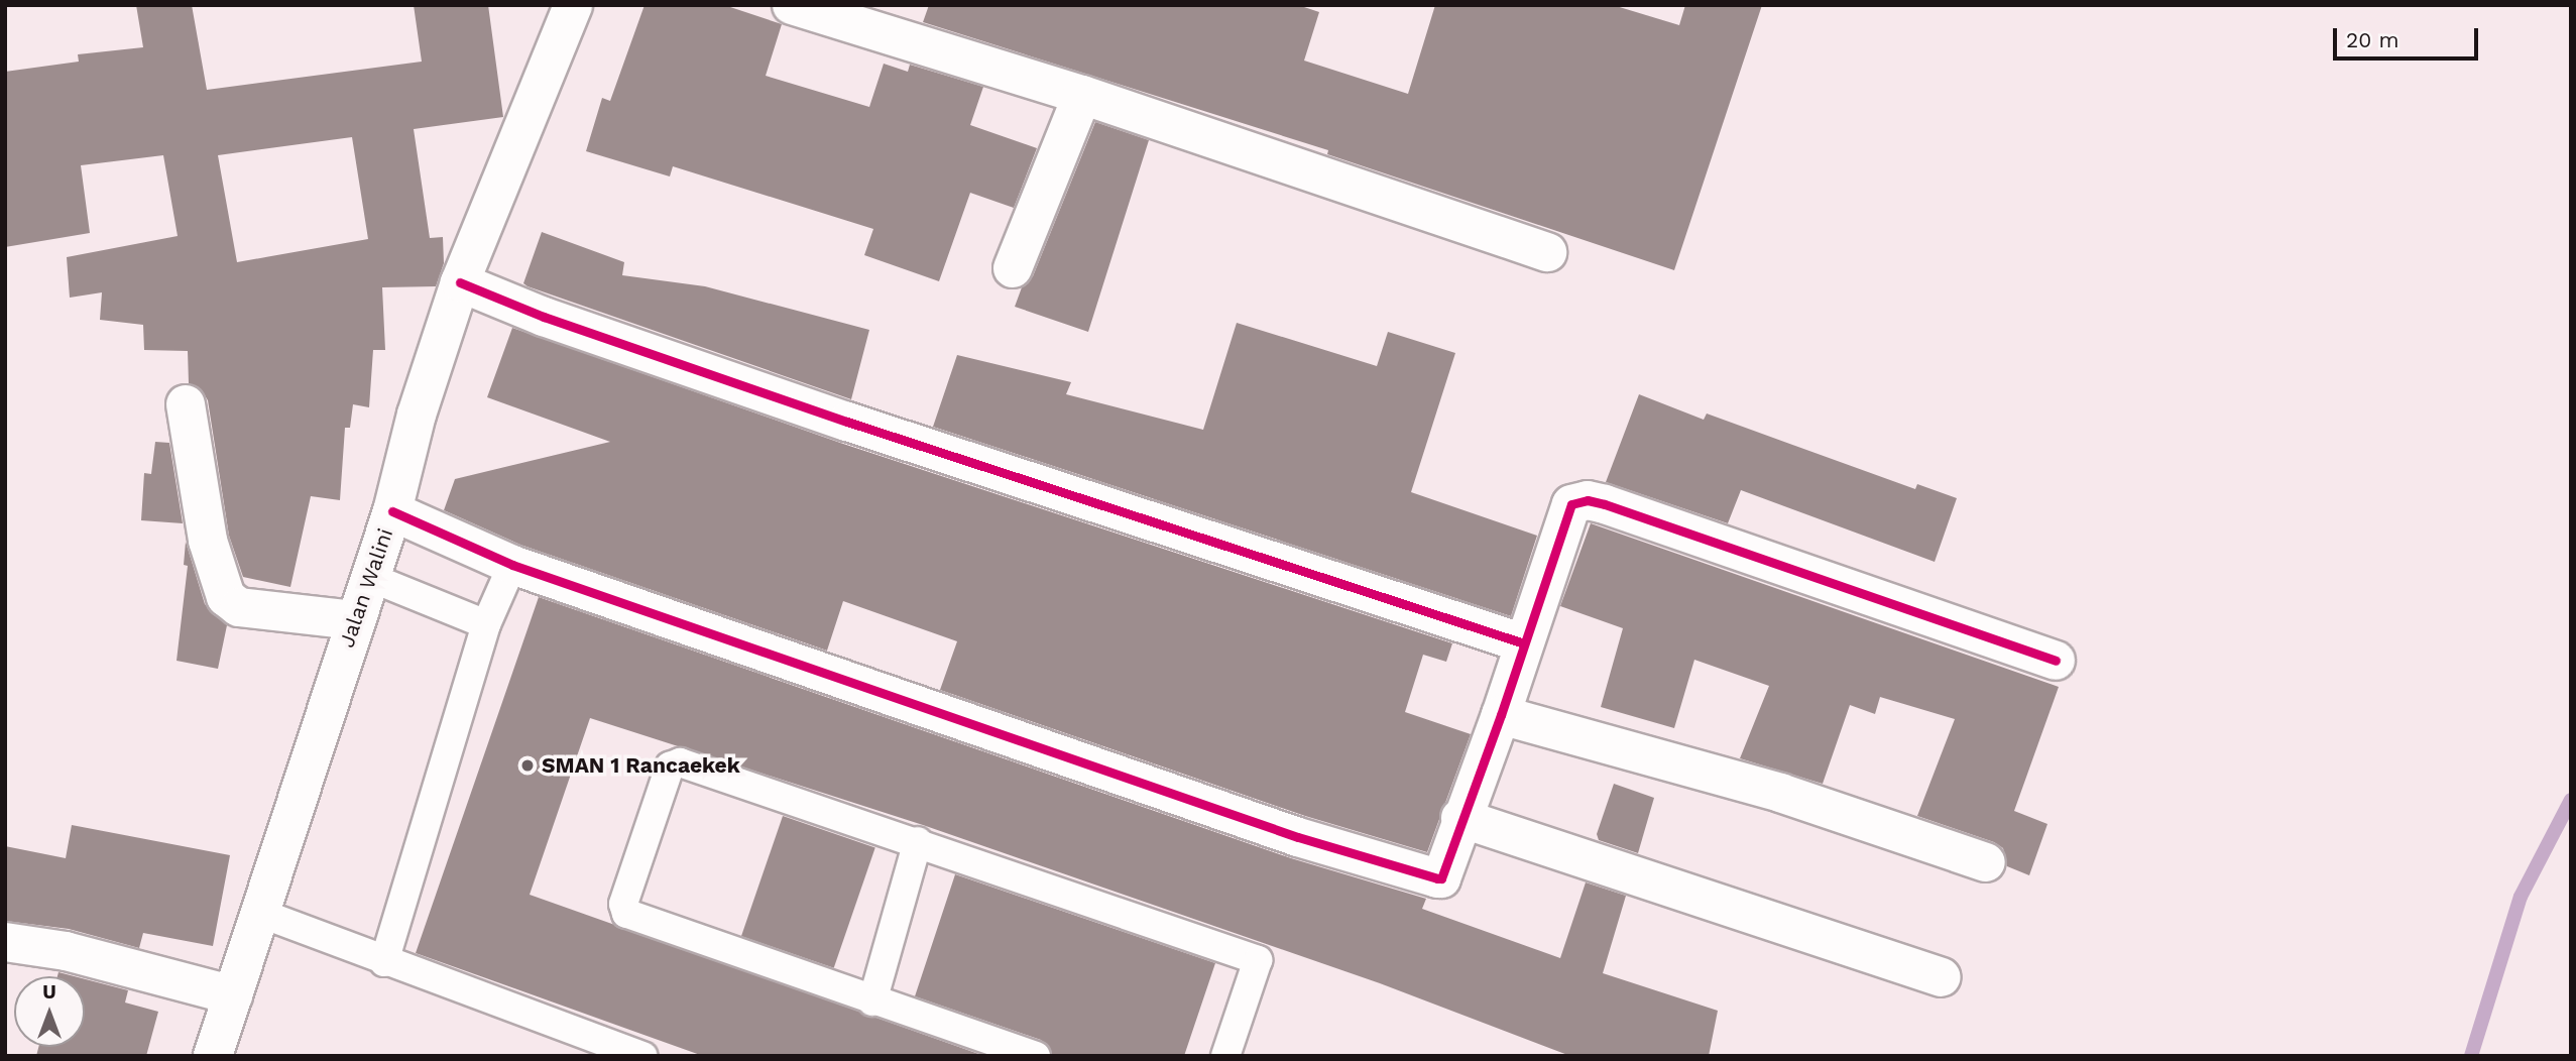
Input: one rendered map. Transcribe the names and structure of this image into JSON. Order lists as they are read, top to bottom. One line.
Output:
{"streets":{"street":["Jalan Walini"]},"places":["SMAN 1 Rancaekek"],"scale_bar":"20 m","north":"top"}
